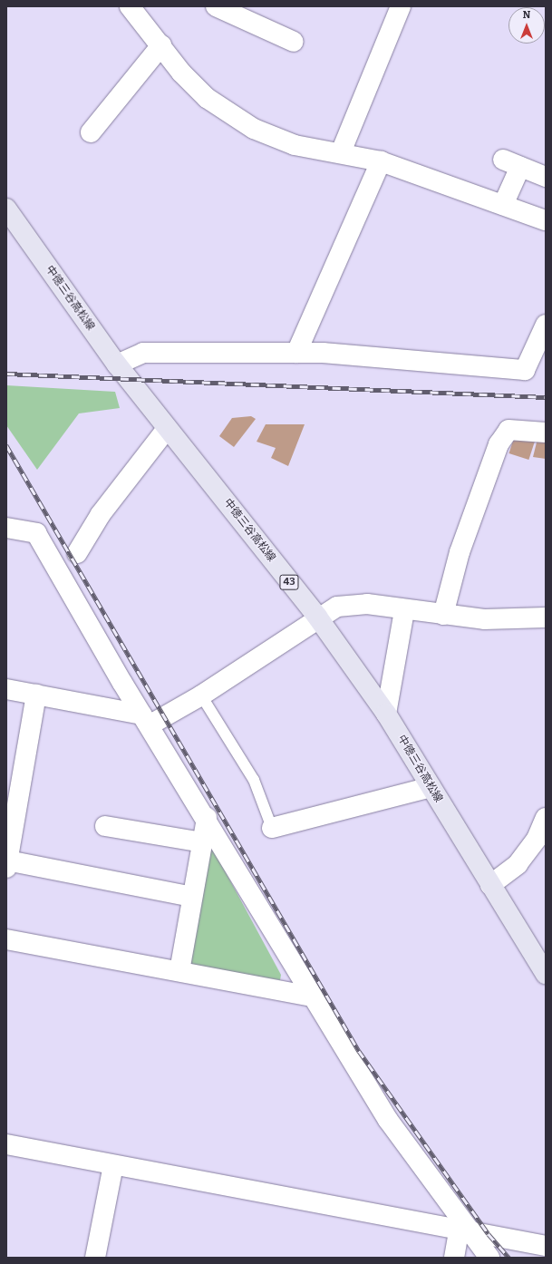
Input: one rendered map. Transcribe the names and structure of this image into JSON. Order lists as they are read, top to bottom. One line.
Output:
{"streets":{"main road":["中徳三谷高松線","43"]},"north":"top"}
